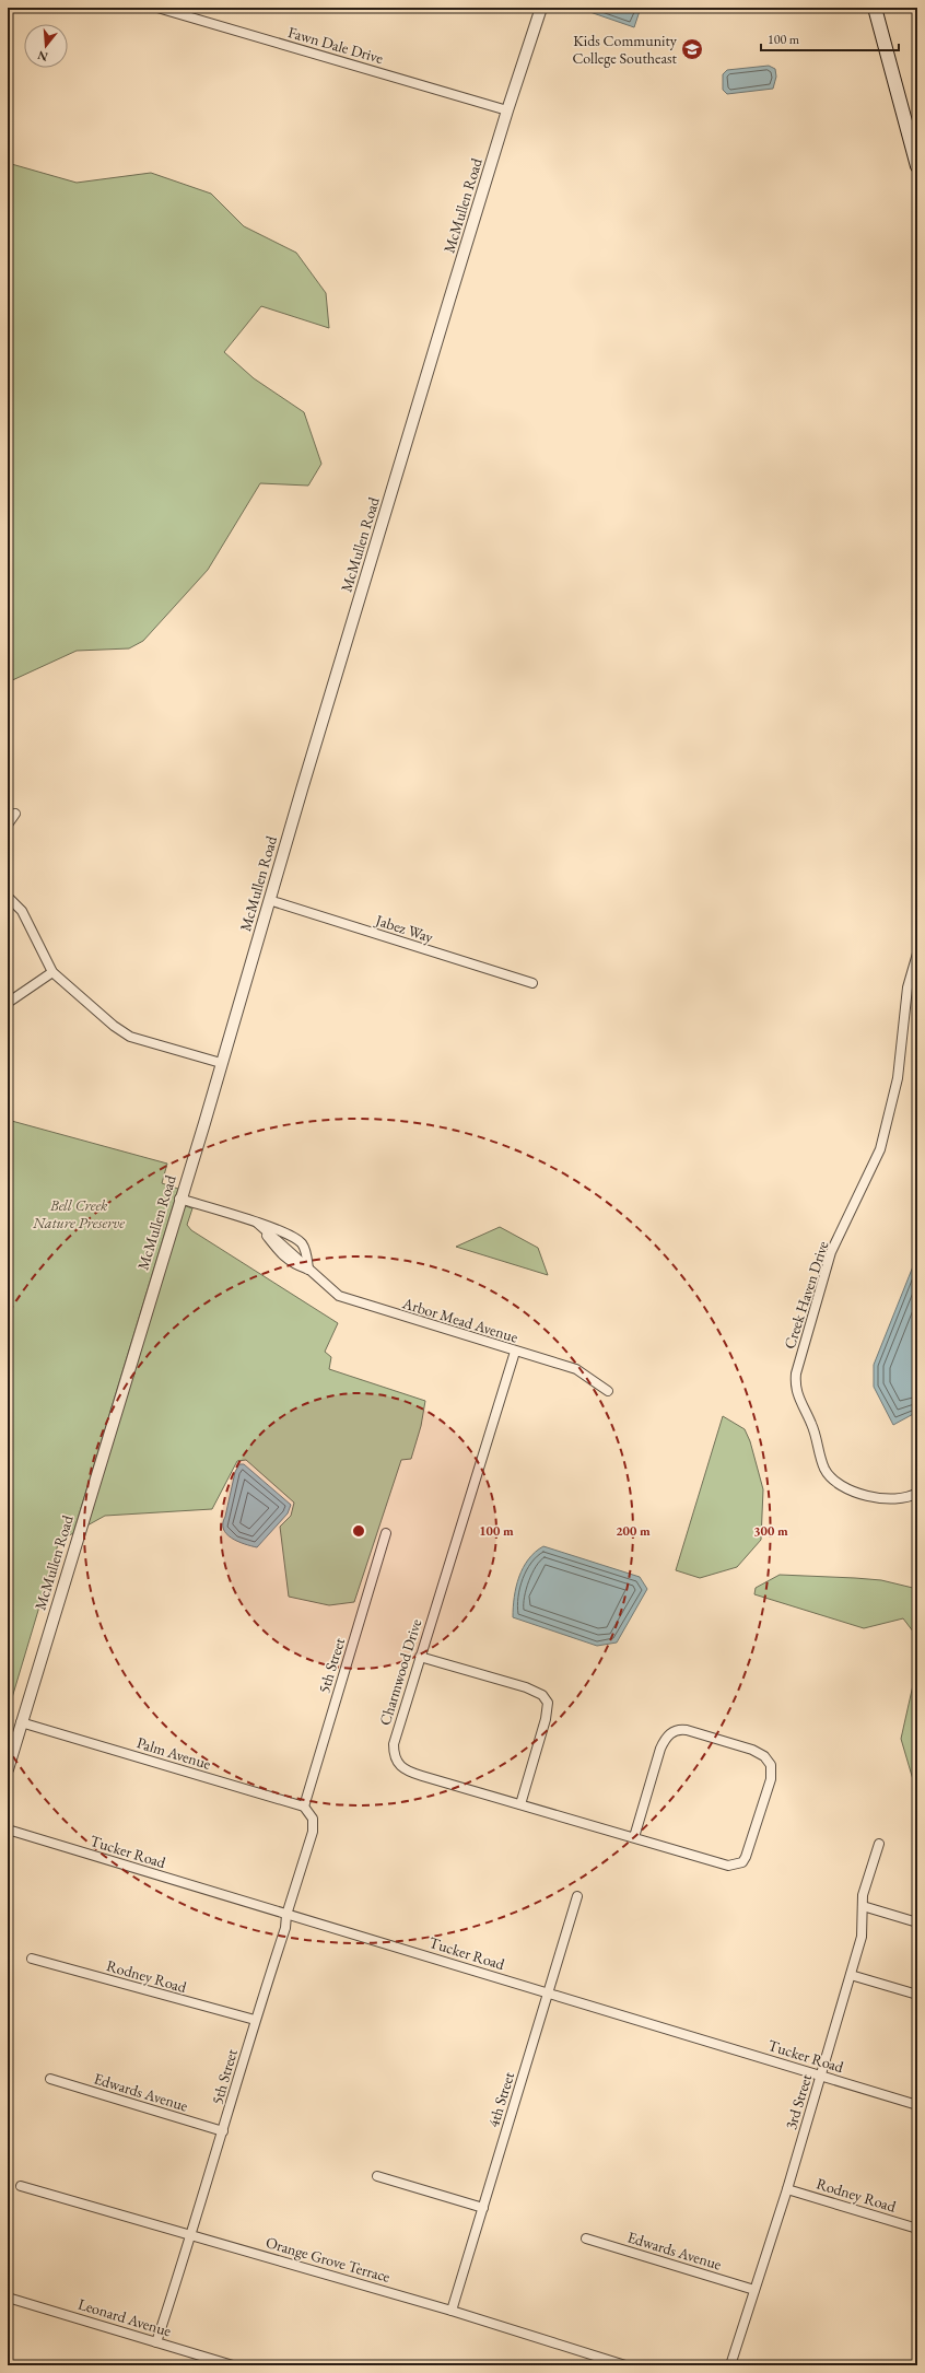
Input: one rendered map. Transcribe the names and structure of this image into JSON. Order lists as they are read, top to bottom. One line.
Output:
{"streets":{"street":["Fawn Dale Drive","McMullen Road","Jabez Way","Creek Haven Drive","Arbor Mead Avenue","5th Street","Charmwood Drive","Palm Avenue","Tucker Road","Rodney Road","Edwards Avenue","4th Street","3rd Street","Orange Grove Terrace","Leonard Avenue"]},"crossings":[["Fawn Dale Drive","McMullen Road"],["McMullen Road","Jabez Way"],["McMullen Road","Palm Avenue"],["Arbor Mead Avenue","Charmwood Drive"],["5th Street","Palm Avenue"],["5th Street","Tucker Road"],["5th Street","Rodney Road"],["5th Street","Edwards Avenue"],["5th Street","Orange Grove Terrace"],["5th Street","Leonard Avenue"],["Tucker Road","4th Street"],["Tucker Road","3rd Street"],["Rodney Road","3rd Street"],["Edwards Avenue","3rd Street"],["4th Street","Orange Grove Terrace"]],"parks":["Bell Creek Nature Preserve"],"places":{"school or university":["Kids Community College Southeast"]},"scale_bar":"100 m","north":"bottom","rings":["100 m","200 m","300 m"]}
